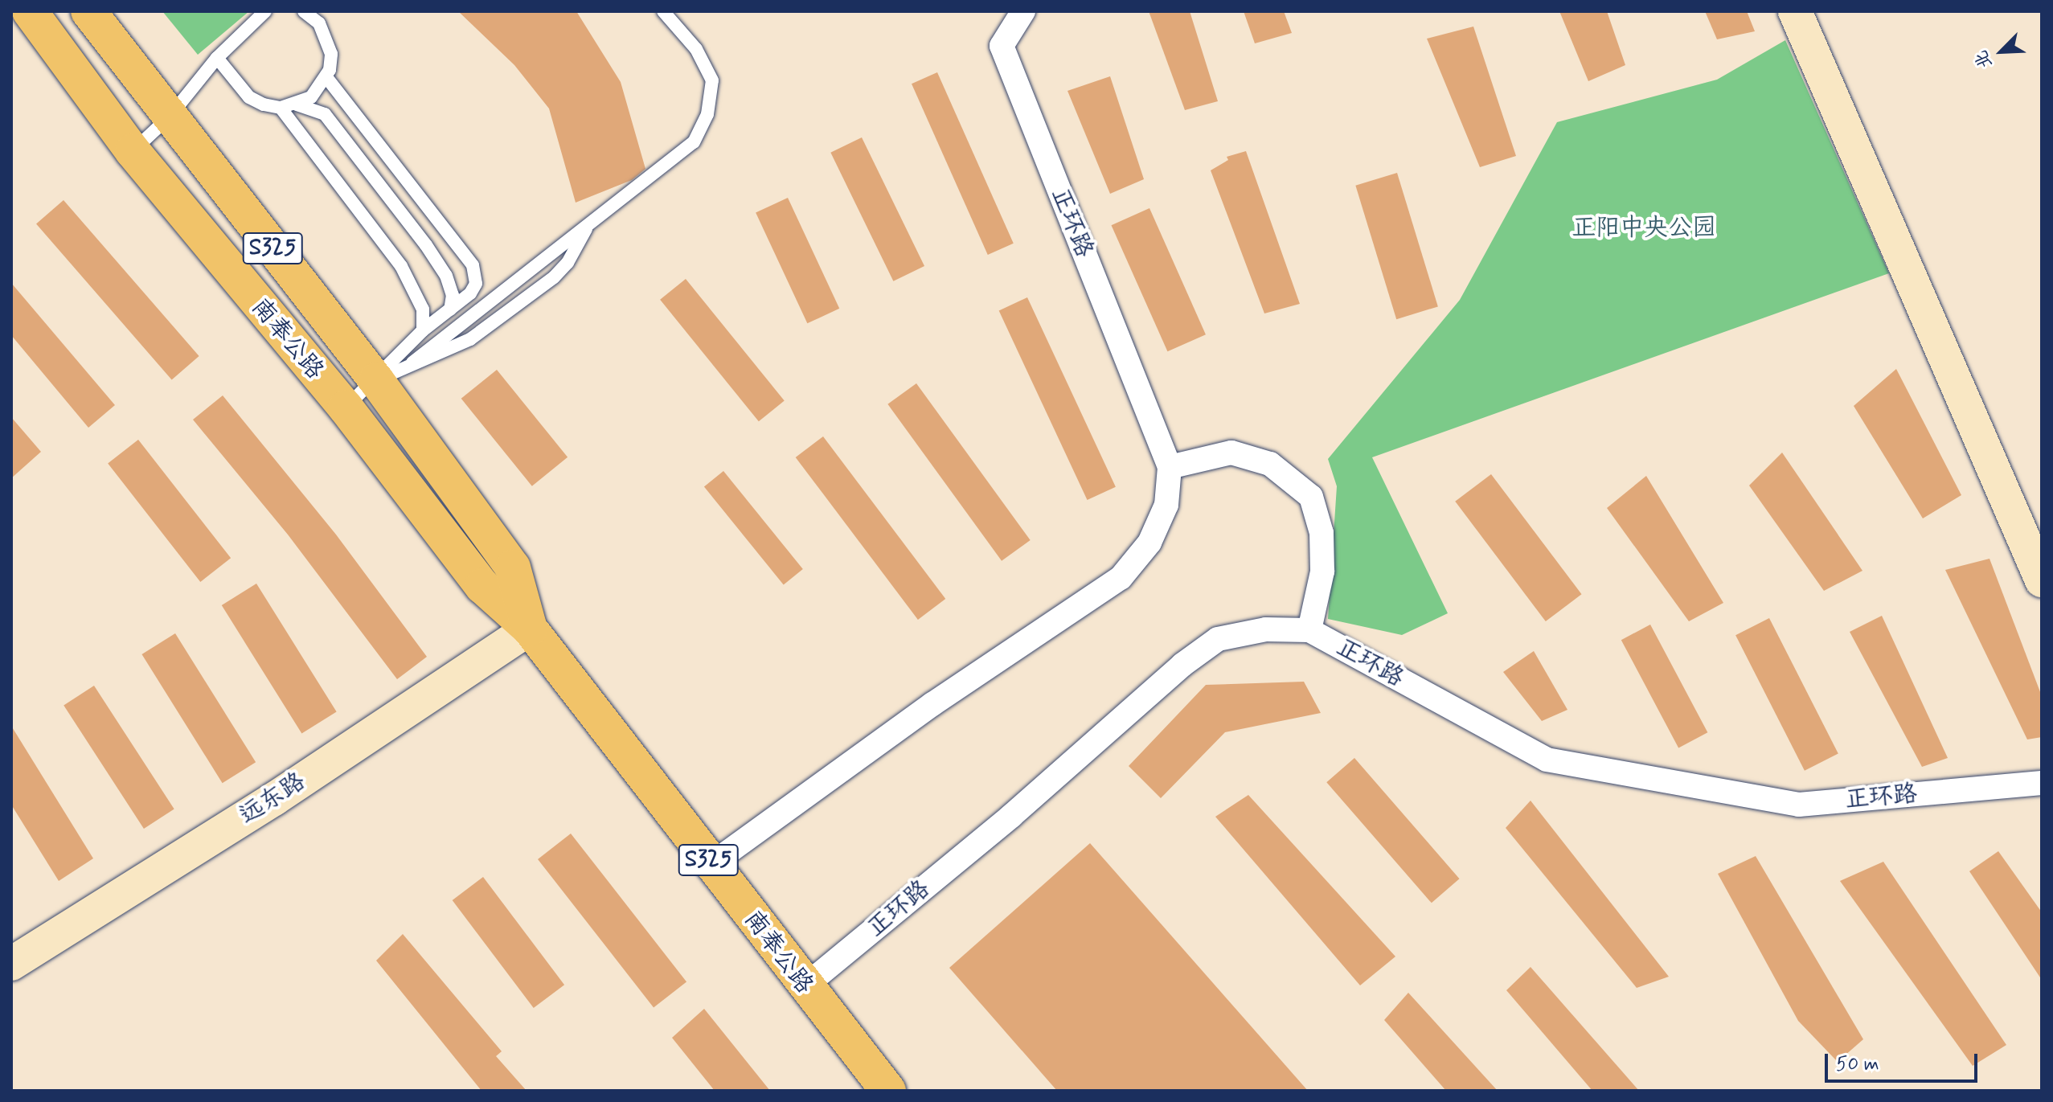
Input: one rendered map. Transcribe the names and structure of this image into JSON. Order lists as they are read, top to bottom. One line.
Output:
{"streets":{"main road":["S325","南奉公路","远东路"],"street":["正环路"]},"crossings":[["正环路","南奉公路"],["南奉公路","远东路"]],"parks":["正阳中央公园"],"scale_bar":"50 m","north":"bottom left"}
